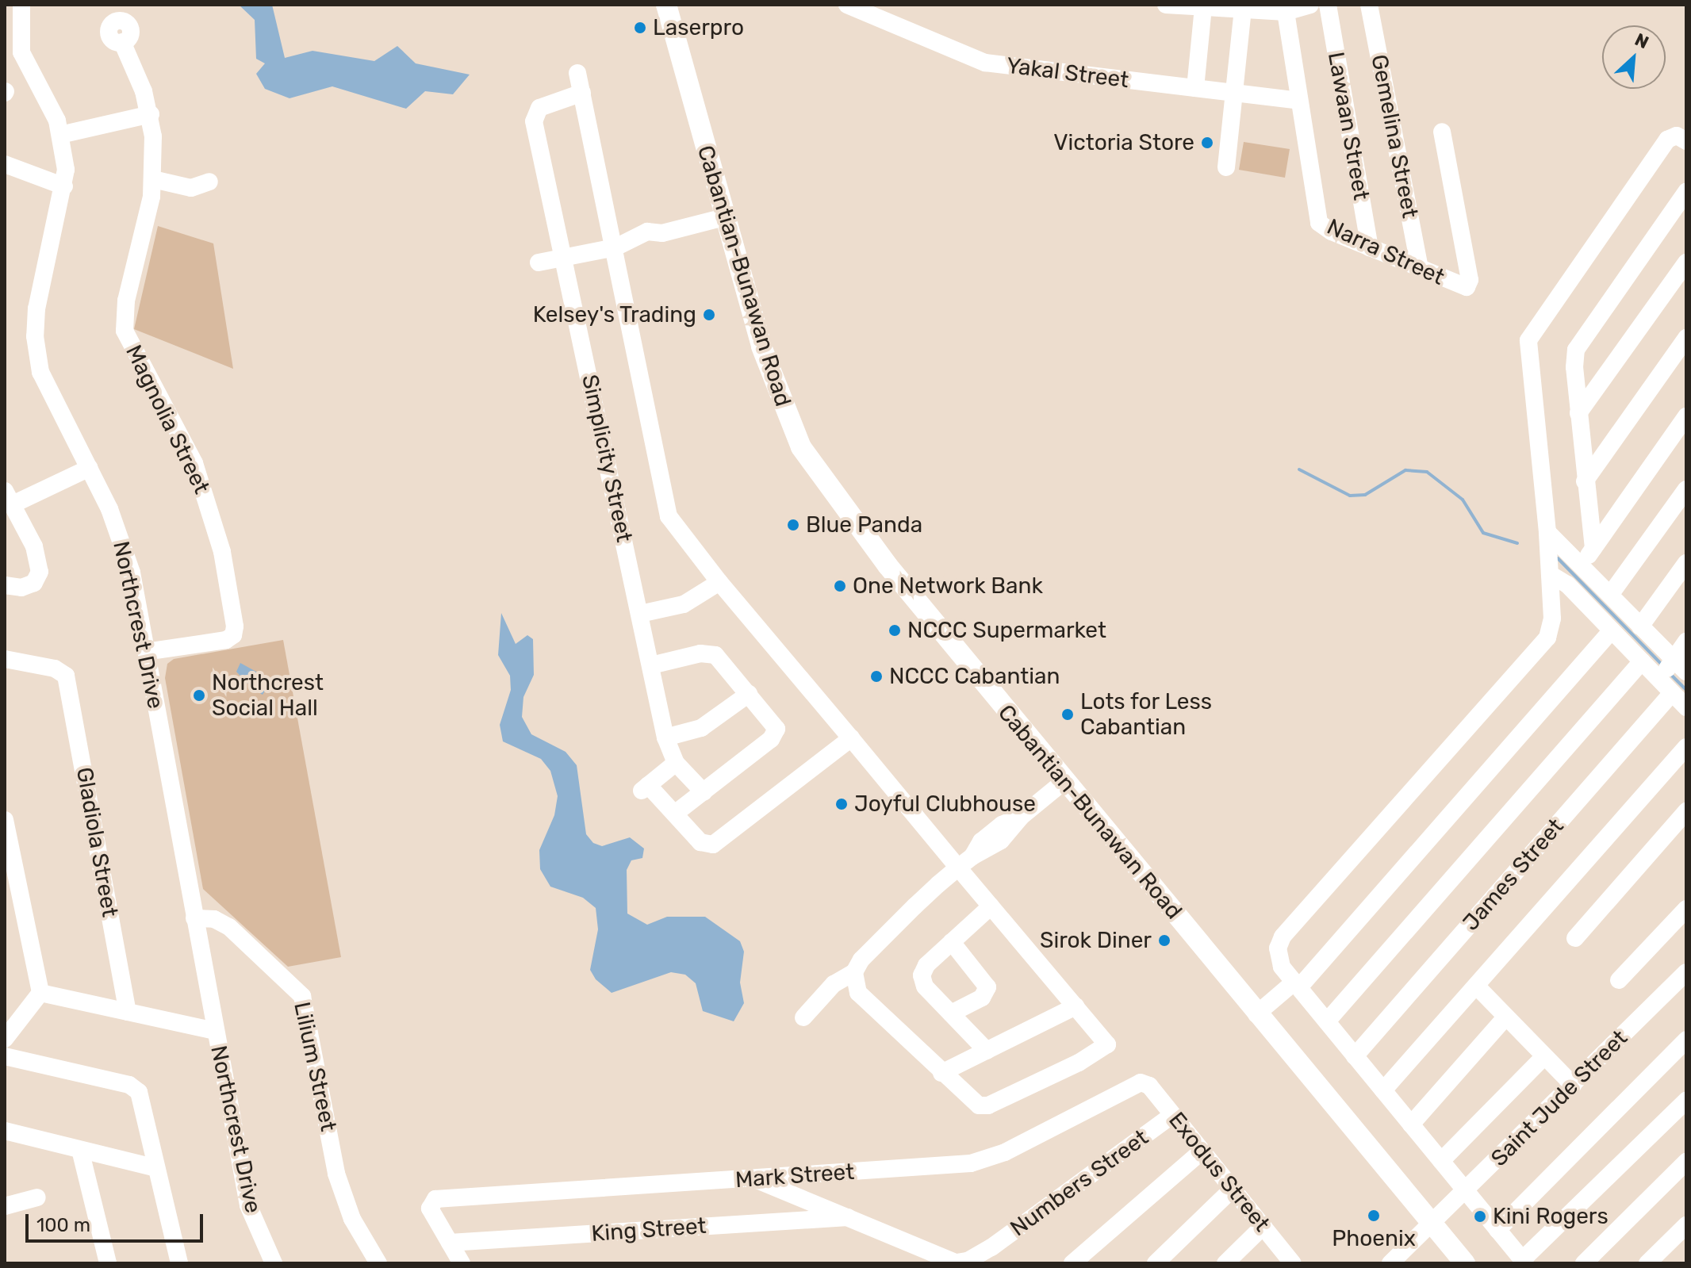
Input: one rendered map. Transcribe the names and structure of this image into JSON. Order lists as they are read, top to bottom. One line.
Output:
{"streets":{"main road":["Cabantian-Bunawan Road"],"street":["Yakal Street","Lawaan Street","Gemelina Street","Narra Street","Magnolia Street","Simplicity Street","Northcrest Drive","Gladiola Street","James Street","Lilium Street","Saint Jude Street","Exodus Street","Mark Street","Numbers Street","King Street"]},"crossings":[["Yakal Street","Narra Street"],["Lawaan Street","Narra Street"],["Gemelina Street","Narra Street"],["Cabantian-Bunawan Road","Saint Jude Street"],["Magnolia Street","Northcrest Drive"],["Northcrest Drive","Lilium Street"],["Exodus Street","Mark Street"],["Exodus Street","Numbers Street"],["Mark Street","King Street"]],"places":["Laserpro","Victoria Store","Kelsey's Trading","Blue Panda","One Network Bank","NCCC Supermarket","NCCC Cabantian","Northcrest Social Hall","Lots for Less Cabantian","Joyful Clubhouse","Sirok Diner","Phoenix","Kini Rogers"],"scale_bar":"100 m","north":"top right"}
